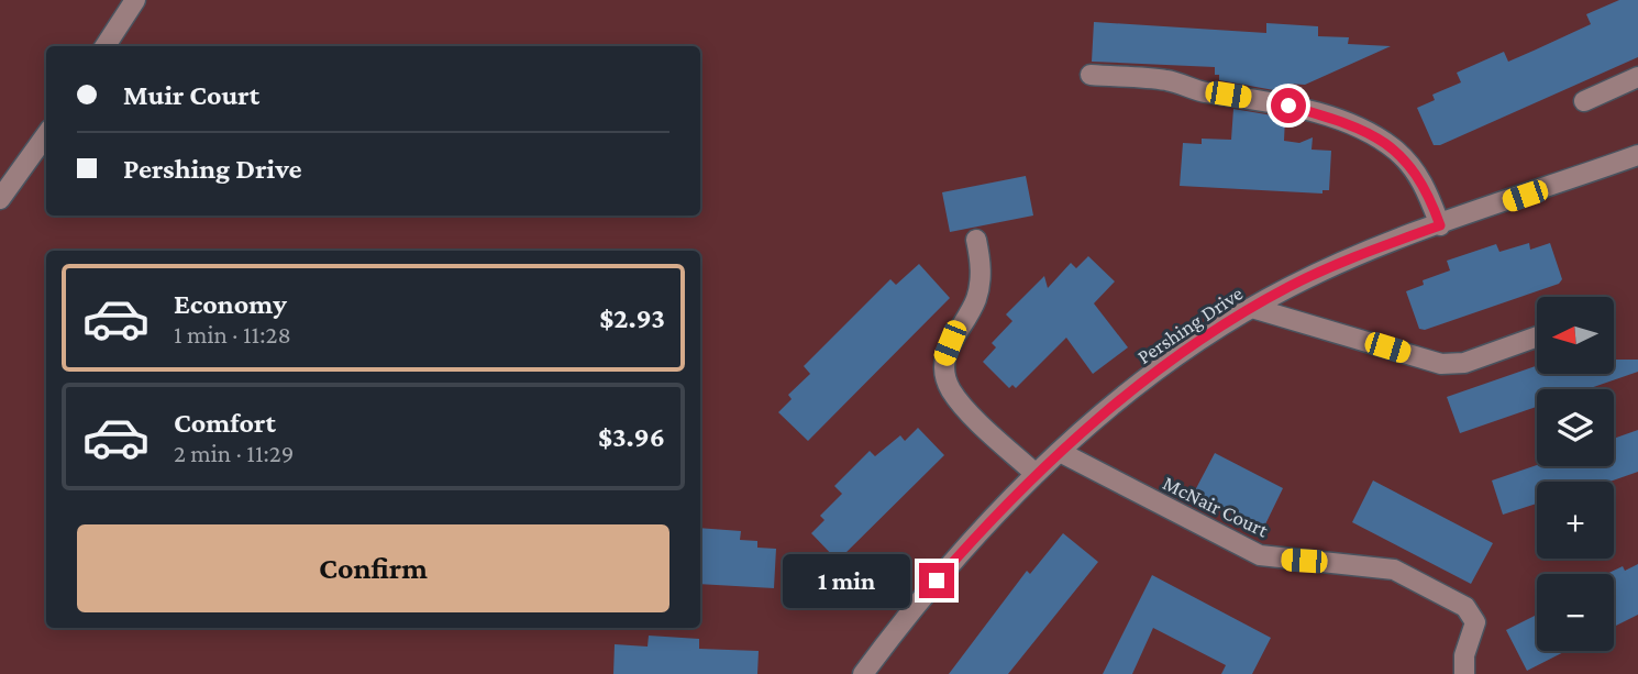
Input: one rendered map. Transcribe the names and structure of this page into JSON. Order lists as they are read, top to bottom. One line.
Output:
{"streets":{"street":["Pershing Drive","McNair Court"]},"crossings":[["Pershing Drive","McNair Court"]],"north":"left","page":{"banner":["Muir Court","Pershing Drive"],"list":[{"name":"Economy","note":"1 min · 11:28","value":"$2.93"},{"name":"Comfort","note":"2 min · 11:29","value":"$3.96"}],"map_buttons":["+","−"],"buttons":"Confirm","bubble":"1 min"}}
